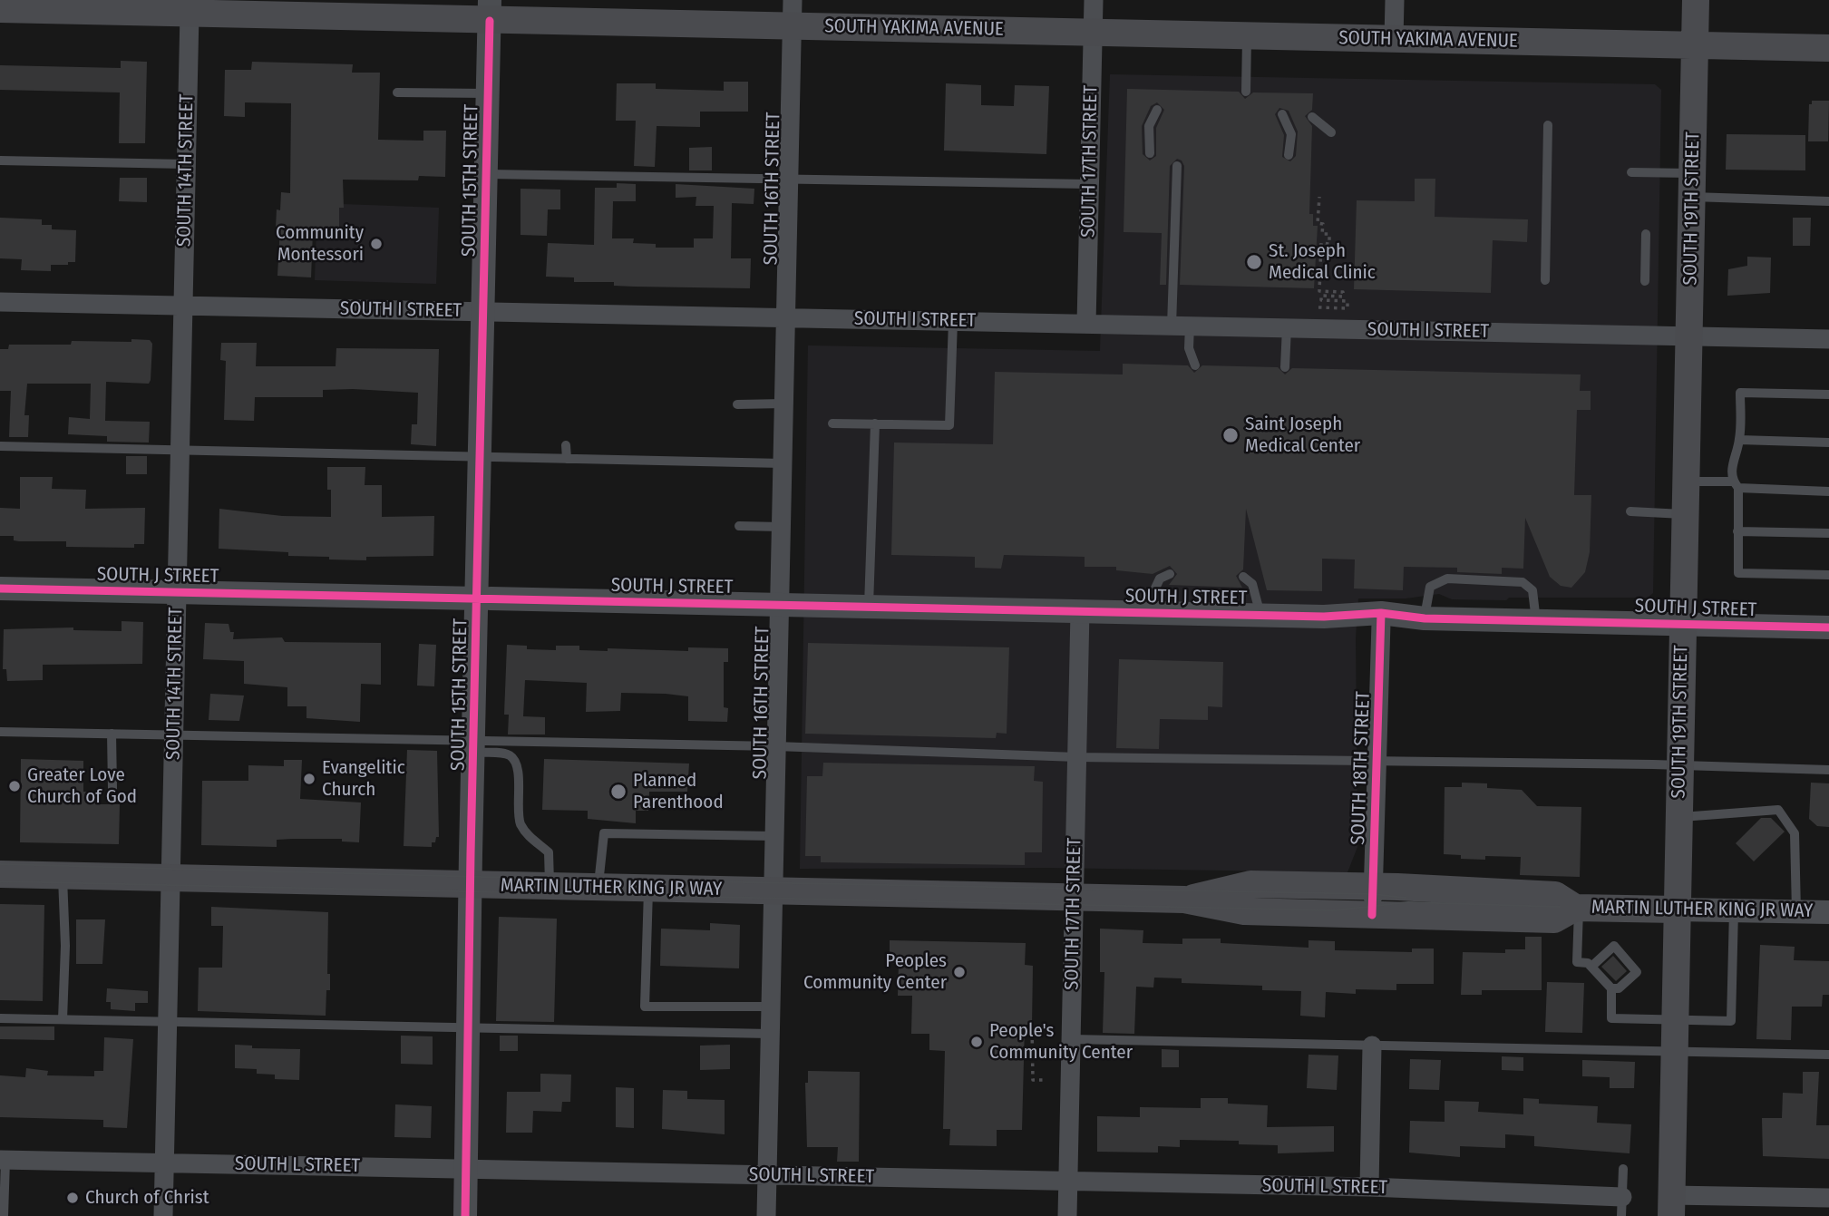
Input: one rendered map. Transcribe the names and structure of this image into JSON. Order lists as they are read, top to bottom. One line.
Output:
{"streets":{"main road":["SOUTH YAKIMA AVENUE","SOUTH 19TH STREET","MARTIN LUTHER KING JR WAY"],"street":["SOUTH 17TH STREET","SOUTH 14TH STREET","SOUTH 15TH STREET","SOUTH 16TH STREET","SOUTH I STREET","SOUTH J STREET","SOUTH 18TH STREET","SOUTH L STREET"]},"crossings":[["SOUTH YAKIMA AVENUE","SOUTH 17TH STREET"],["SOUTH YAKIMA AVENUE","SOUTH 14TH STREET"],["SOUTH YAKIMA AVENUE","SOUTH 15TH STREET"],["SOUTH YAKIMA AVENUE","SOUTH 16TH STREET"],["SOUTH YAKIMA AVENUE","SOUTH 19TH STREET"],["SOUTH 17TH STREET","SOUTH I STREET"],["SOUTH 17TH STREET","SOUTH J STREET"],["SOUTH 17TH STREET","MARTIN LUTHER KING JR WAY"],["SOUTH 17TH STREET","SOUTH L STREET"],["SOUTH 14TH STREET","SOUTH I STREET"],["SOUTH 14TH STREET","SOUTH J STREET"],["SOUTH 14TH STREET","MARTIN LUTHER KING JR WAY"],["SOUTH 14TH STREET","SOUTH L STREET"],["SOUTH 15TH STREET","SOUTH I STREET"],["SOUTH 15TH STREET","SOUTH J STREET"],["SOUTH 15TH STREET","MARTIN LUTHER KING JR WAY"],["SOUTH 15TH STREET","SOUTH L STREET"],["SOUTH 16TH STREET","SOUTH I STREET"],["SOUTH 16TH STREET","SOUTH J STREET"],["SOUTH 16TH STREET","MARTIN LUTHER KING JR WAY"],["SOUTH 16TH STREET","SOUTH L STREET"],["SOUTH 19TH STREET","SOUTH I STREET"],["SOUTH 19TH STREET","SOUTH J STREET"],["SOUTH 19TH STREET","MARTIN LUTHER KING JR WAY"],["SOUTH 18TH STREET","MARTIN LUTHER KING JR WAY"]],"places":["Community Montessori","St. Joseph Medical Clinic","Saint Joseph Medical Center","Evangelitic Church","Greater Love Church of God","Planned Parenthood","Peoples Community Center","People's Community Center","Church of Christ"]}
